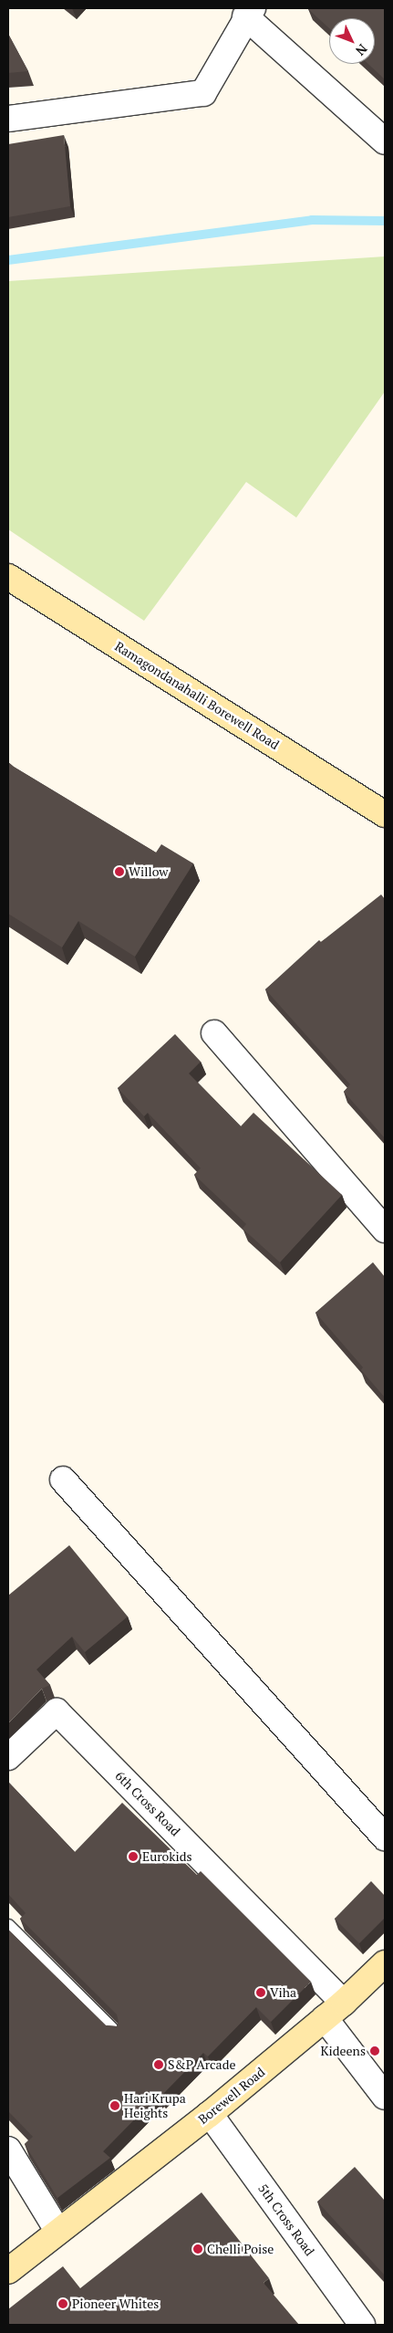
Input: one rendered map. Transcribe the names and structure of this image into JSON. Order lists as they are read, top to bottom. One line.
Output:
{"streets":{"street":["Ramagondanahalli Borewell Road","6th Cross Road","Borewell Road","5th Cross Road"]},"crossings":[["6th Cross Road","Borewell Road"],["Borewell Road","5th Cross Road"]],"places":["Willow","Eurokids","Viha","Kideens","S&P Arcade","Hari Krupa Heights","Chelli Poise","Pioneer Whites"],"north":"bottom right"}
